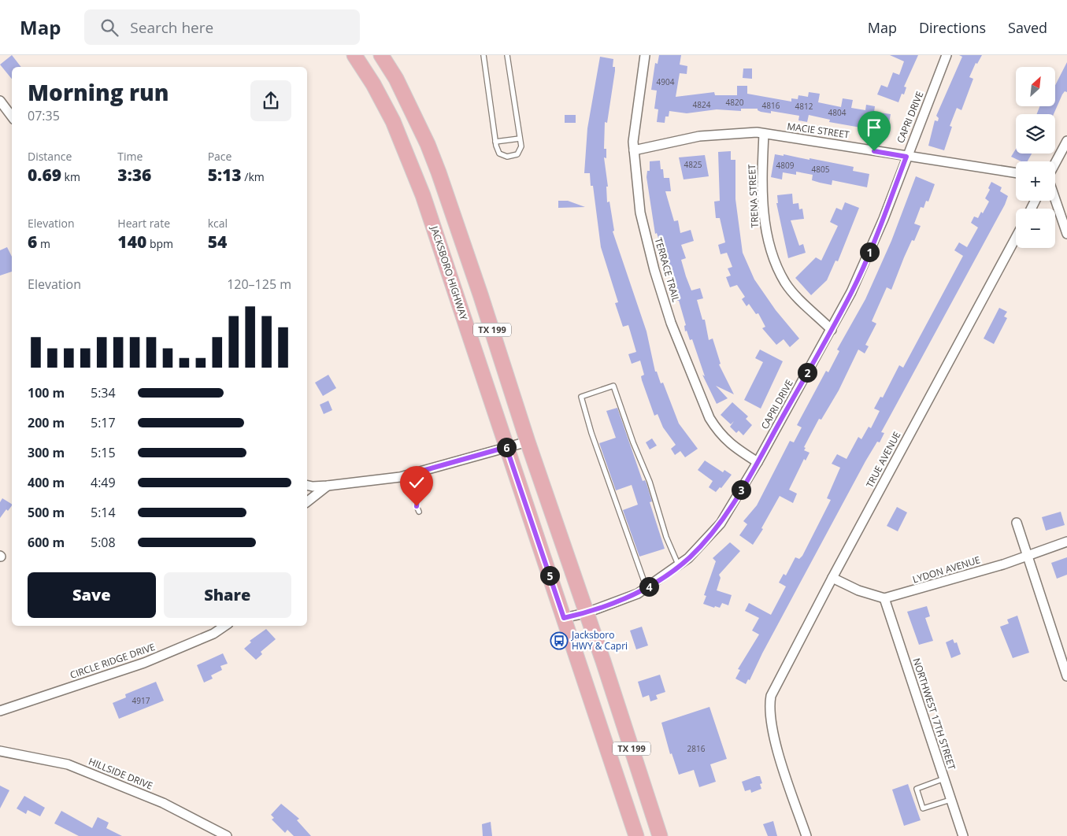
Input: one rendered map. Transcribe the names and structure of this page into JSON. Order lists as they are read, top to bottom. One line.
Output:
{"streets":{"main road":["JACKSBORO HIGHWAY","TX 199"],"street":["CAPRI DRIVE","MACIE STREET","TRENA STREET","TERRACE TRAIL","TRUE AVENUE","LYDON AVENUE","CIRCLE RIDGE DRIVE","NORTHWEST 17TH STREET","HILLSIDE DRIVE"]},"crossings":[["CAPRI DRIVE","MACIE STREET"],["CAPRI DRIVE","TRENA STREET"],["CAPRI DRIVE","TERRACE TRAIL"],["CAPRI DRIVE","JACKSBORO HIGHWAY"],["CAPRI DRIVE","TX 199"],["MACIE STREET","TRENA STREET"],["MACIE STREET","TERRACE TRAIL"],["LYDON AVENUE","NORTHWEST 17TH STREET"]],"places":{"bus stop":["Jacksboro HWY & Capri"]},"house_numbers":["4904","4820","4824","4816","4812","4804","4825","4809","4805","4917","2816"],"north":"top right","page":{"header":"Map","search":"Search here","nav":["Map","Directions","Saved"],"map_buttons":["+","−"],"heading":["Morning run","07:35"],"stats":[["Distance","0.69 km"],["Time","3:36"],["Pace","5:13 /km"],["Elevation","6 m"],["Heart rate","140 bpm"],["kcal","54"]],"pins":["1","2","6","3","5","4"],"chart":["Elevation","120–125 m"],"list":[{"name":"100 m","note":"5:34"},{"name":"200 m","note":"5:17"},{"name":"300 m","note":"5:15"},{"name":"400 m","note":"4:49"},{"name":"500 m","note":"5:14"},{"name":"600 m","note":"5:08"}],"buttons":["Save","Share"]}}
